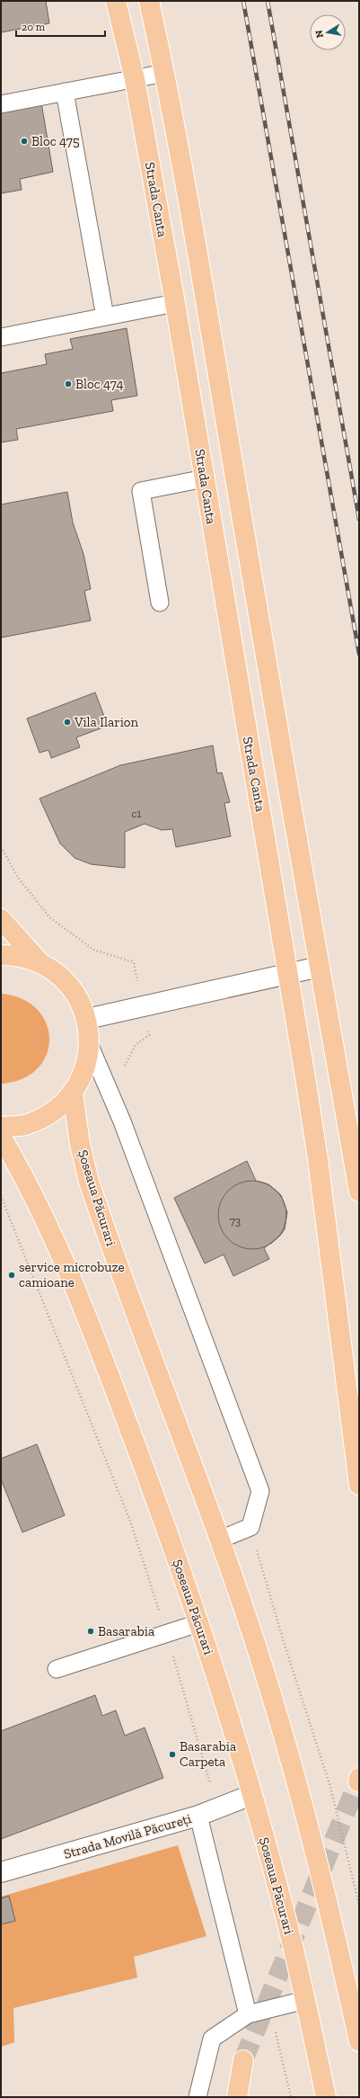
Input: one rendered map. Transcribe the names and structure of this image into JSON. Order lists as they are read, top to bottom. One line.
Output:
{"streets":{"main road":["Strada Canta","Șoseaua Păcurari"],"street":["Strada Movilă Păcureți"]},"crossings":[["Șoseaua Păcurari","Strada Movilă Păcureți"]],"places":["Bloc 475","Bloc 474","Vila Ilarion","service microbuze camioane","Basarabia","Basarabia Carpeta"],"house_numbers":["c1","73"],"scale_bar":"20 m","north":"left"}
